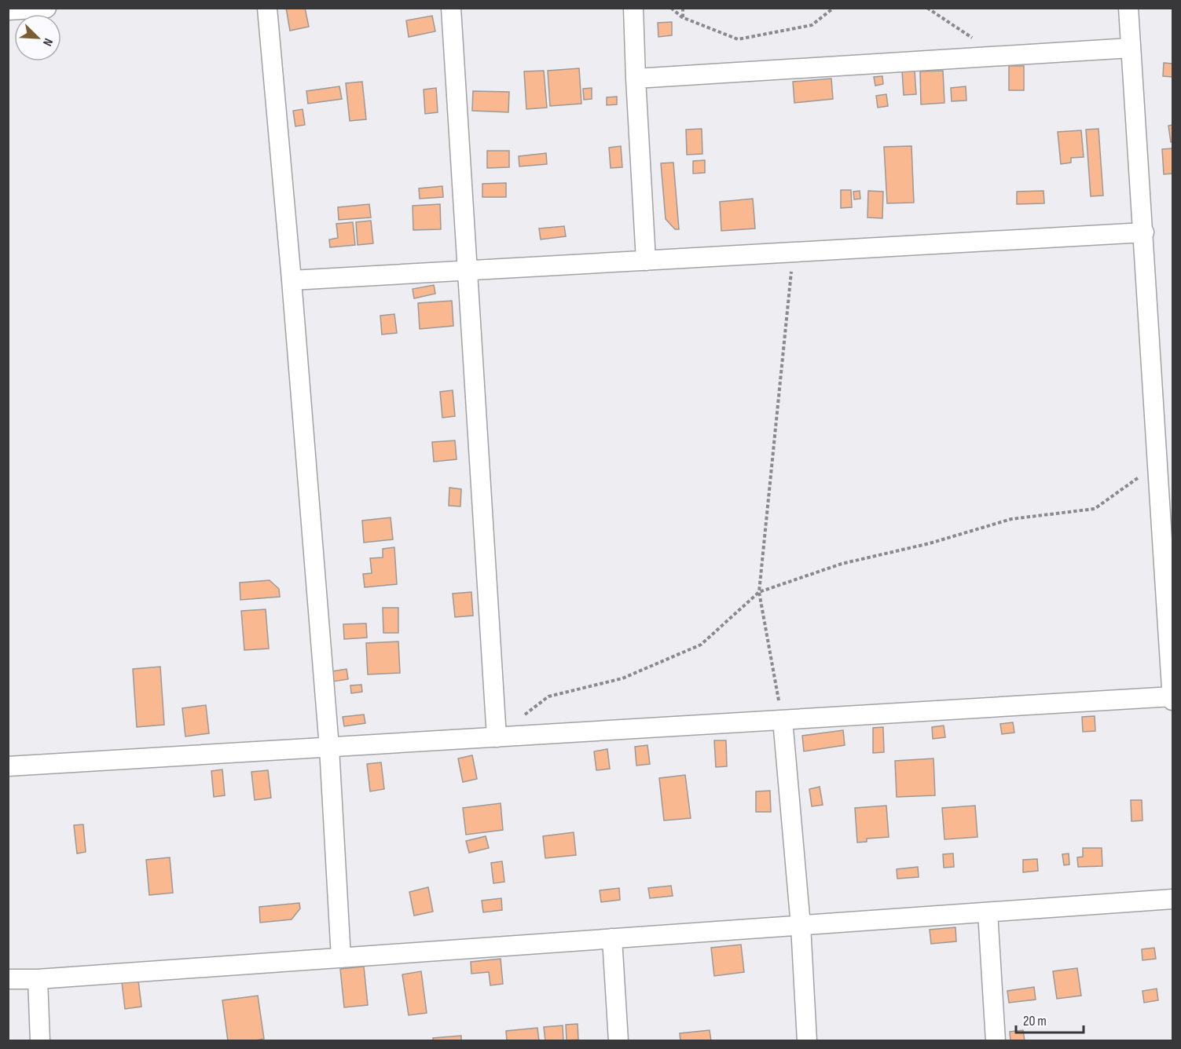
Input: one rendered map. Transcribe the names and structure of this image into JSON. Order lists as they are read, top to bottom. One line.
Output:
{"scale_bar":"20 m","north":"bottom right"}
